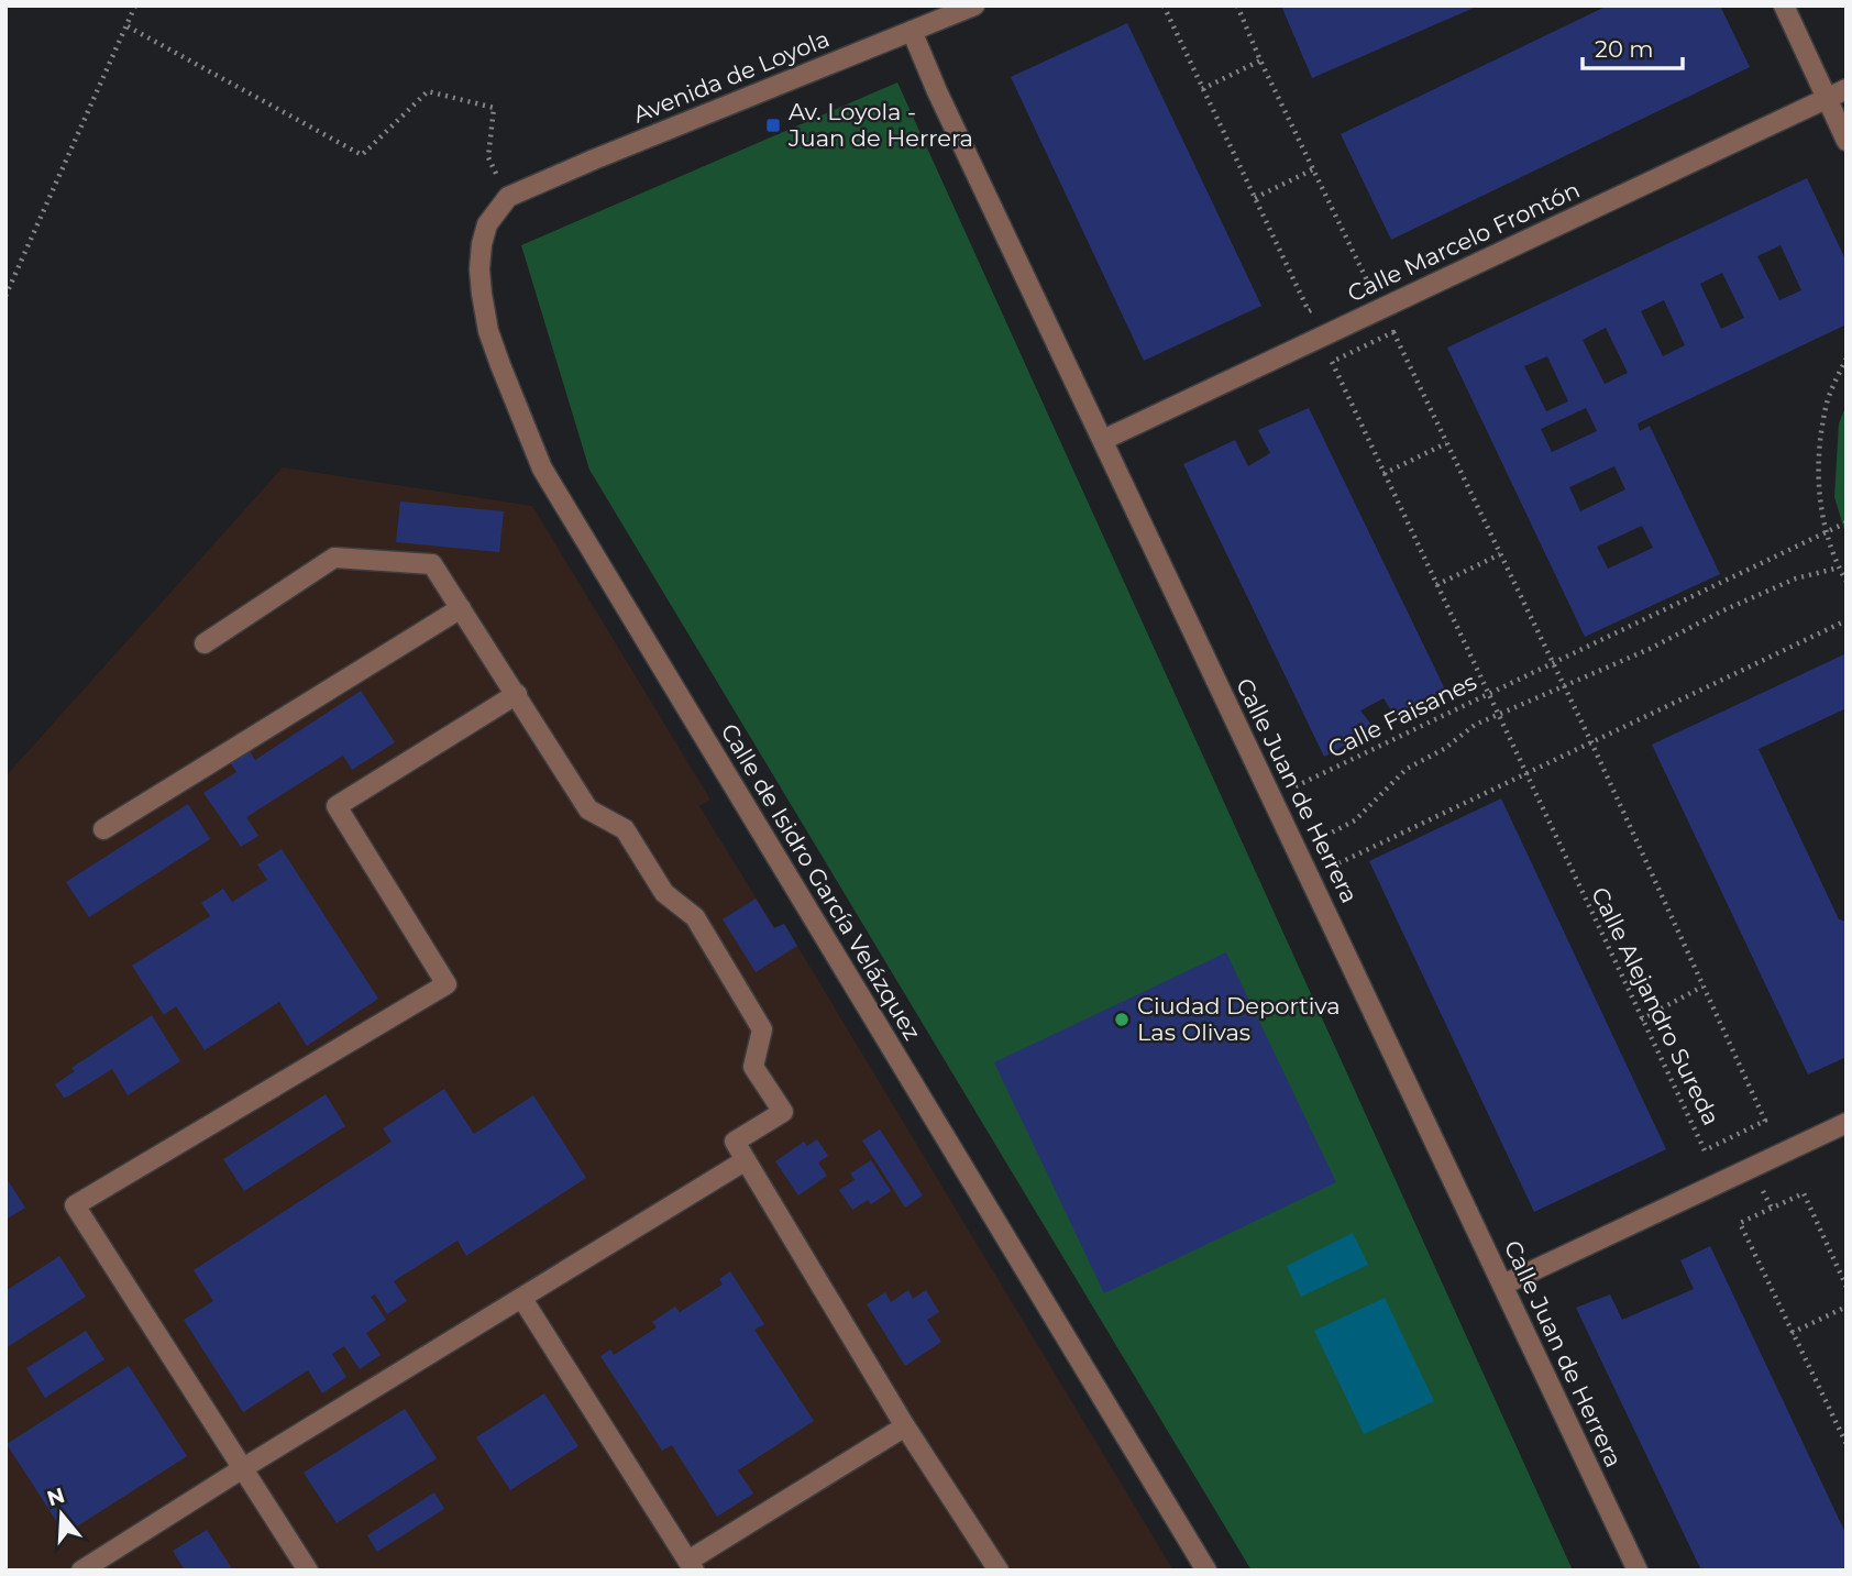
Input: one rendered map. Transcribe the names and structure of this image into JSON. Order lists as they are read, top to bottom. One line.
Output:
{"streets":{"street":["Avenida de Loyola","Calle Marcelo Frontón","Calle Juan de Herrera","Calle de Isidro García Velázquez"],"path":["Calle Faisanes","Calle Alejandro Sureda"]},"crossings":[["Avenida de Loyola","Calle Juan de Herrera"],["Avenida de Loyola","Calle de Isidro García Velázquez"],["Calle Marcelo Frontón","Calle Juan de Herrera"],["Calle Faisanes","Calle Alejandro Sureda"]],"places":{"transit":["Av. Loyola - Juan de Herrera"],"other":["Ciudad Deportiva Las Olivas"]},"scale_bar":"20 m","north":"top"}
